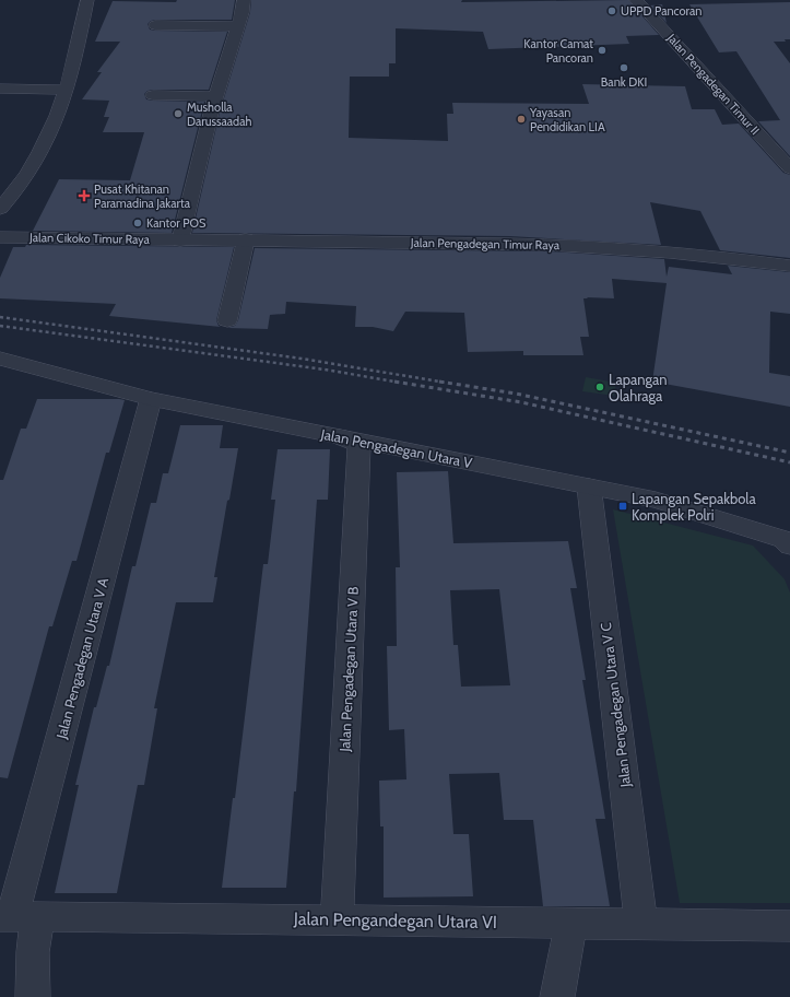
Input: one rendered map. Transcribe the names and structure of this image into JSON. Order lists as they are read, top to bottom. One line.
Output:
{"streets":{"street":["Jalan Pengadegan Timur II","Jalan Cikoko Timur Raya","Jalan Pengadegan Timur Raya","Jalan Pengadegan Utara V","Jalan Pengadegan Utara V A","Jalan Pengadegan Utara V B","Jalan Pengadegan Utara V C","Jalan Pengandegan Utara VI"]},"crossings":[["Jalan Cikoko Timur Raya","Jalan Pengadegan Timur Raya"],["Jalan Pengadegan Utara V","Jalan Pengadegan Utara V A"],["Jalan Pengadegan Utara V","Jalan Pengadegan Utara V B"],["Jalan Pengadegan Utara V","Jalan Pengadegan Utara V C"],["Jalan Pengadegan Utara V A","Jalan Pengandegan Utara VI"],["Jalan Pengadegan Utara V B","Jalan Pengandegan Utara VI"],["Jalan Pengadegan Utara V C","Jalan Pengandegan Utara VI"]],"places":{"other":["UPPD Pancoran","Kantor Camat Pancoran","Bank DKI","Musholla Darussaadah","Yayasan Pendidikan LIA","Kantor POS","Lapangan Olahraga"],"health":["Pusat Khitanan Paramadina Jakarta"],"transit":["Lapangan Sepakbola Komplek Polri"]}}
